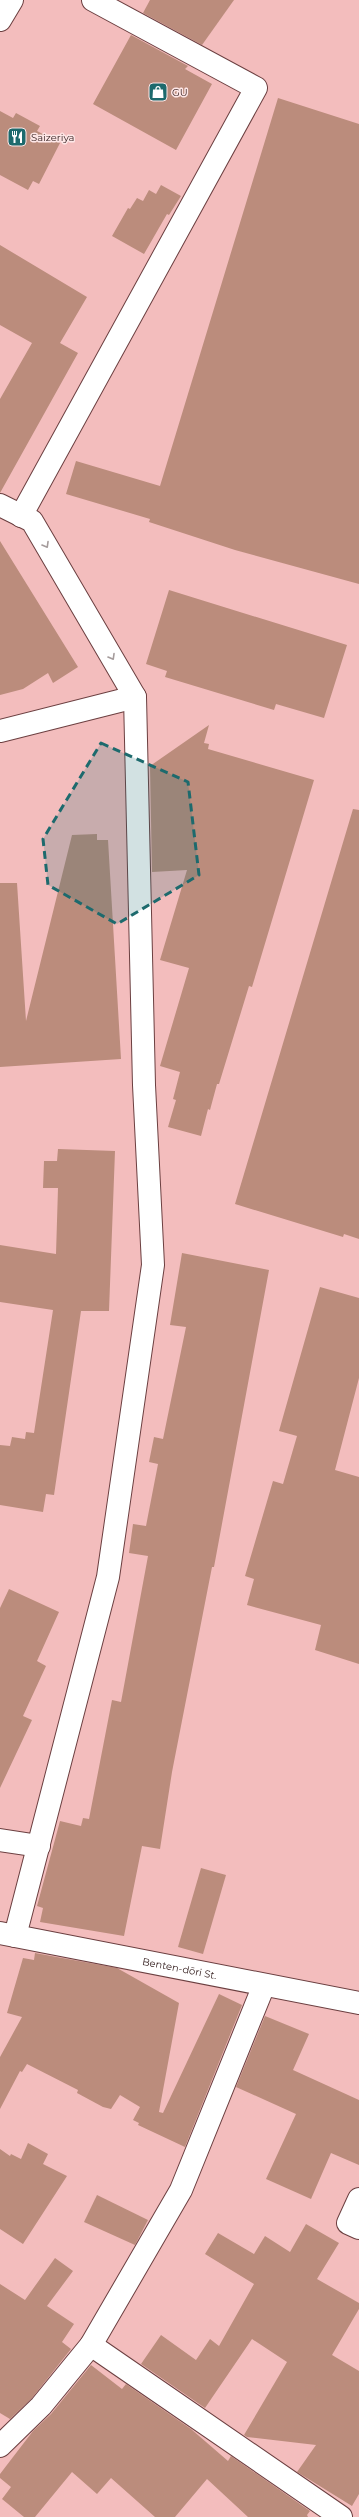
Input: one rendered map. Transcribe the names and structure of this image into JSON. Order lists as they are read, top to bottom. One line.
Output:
{"streets":{"street":["Benten-dōri St."]},"places":{"shop":["GU"],"restaurant":["Saizeriya"]}}
